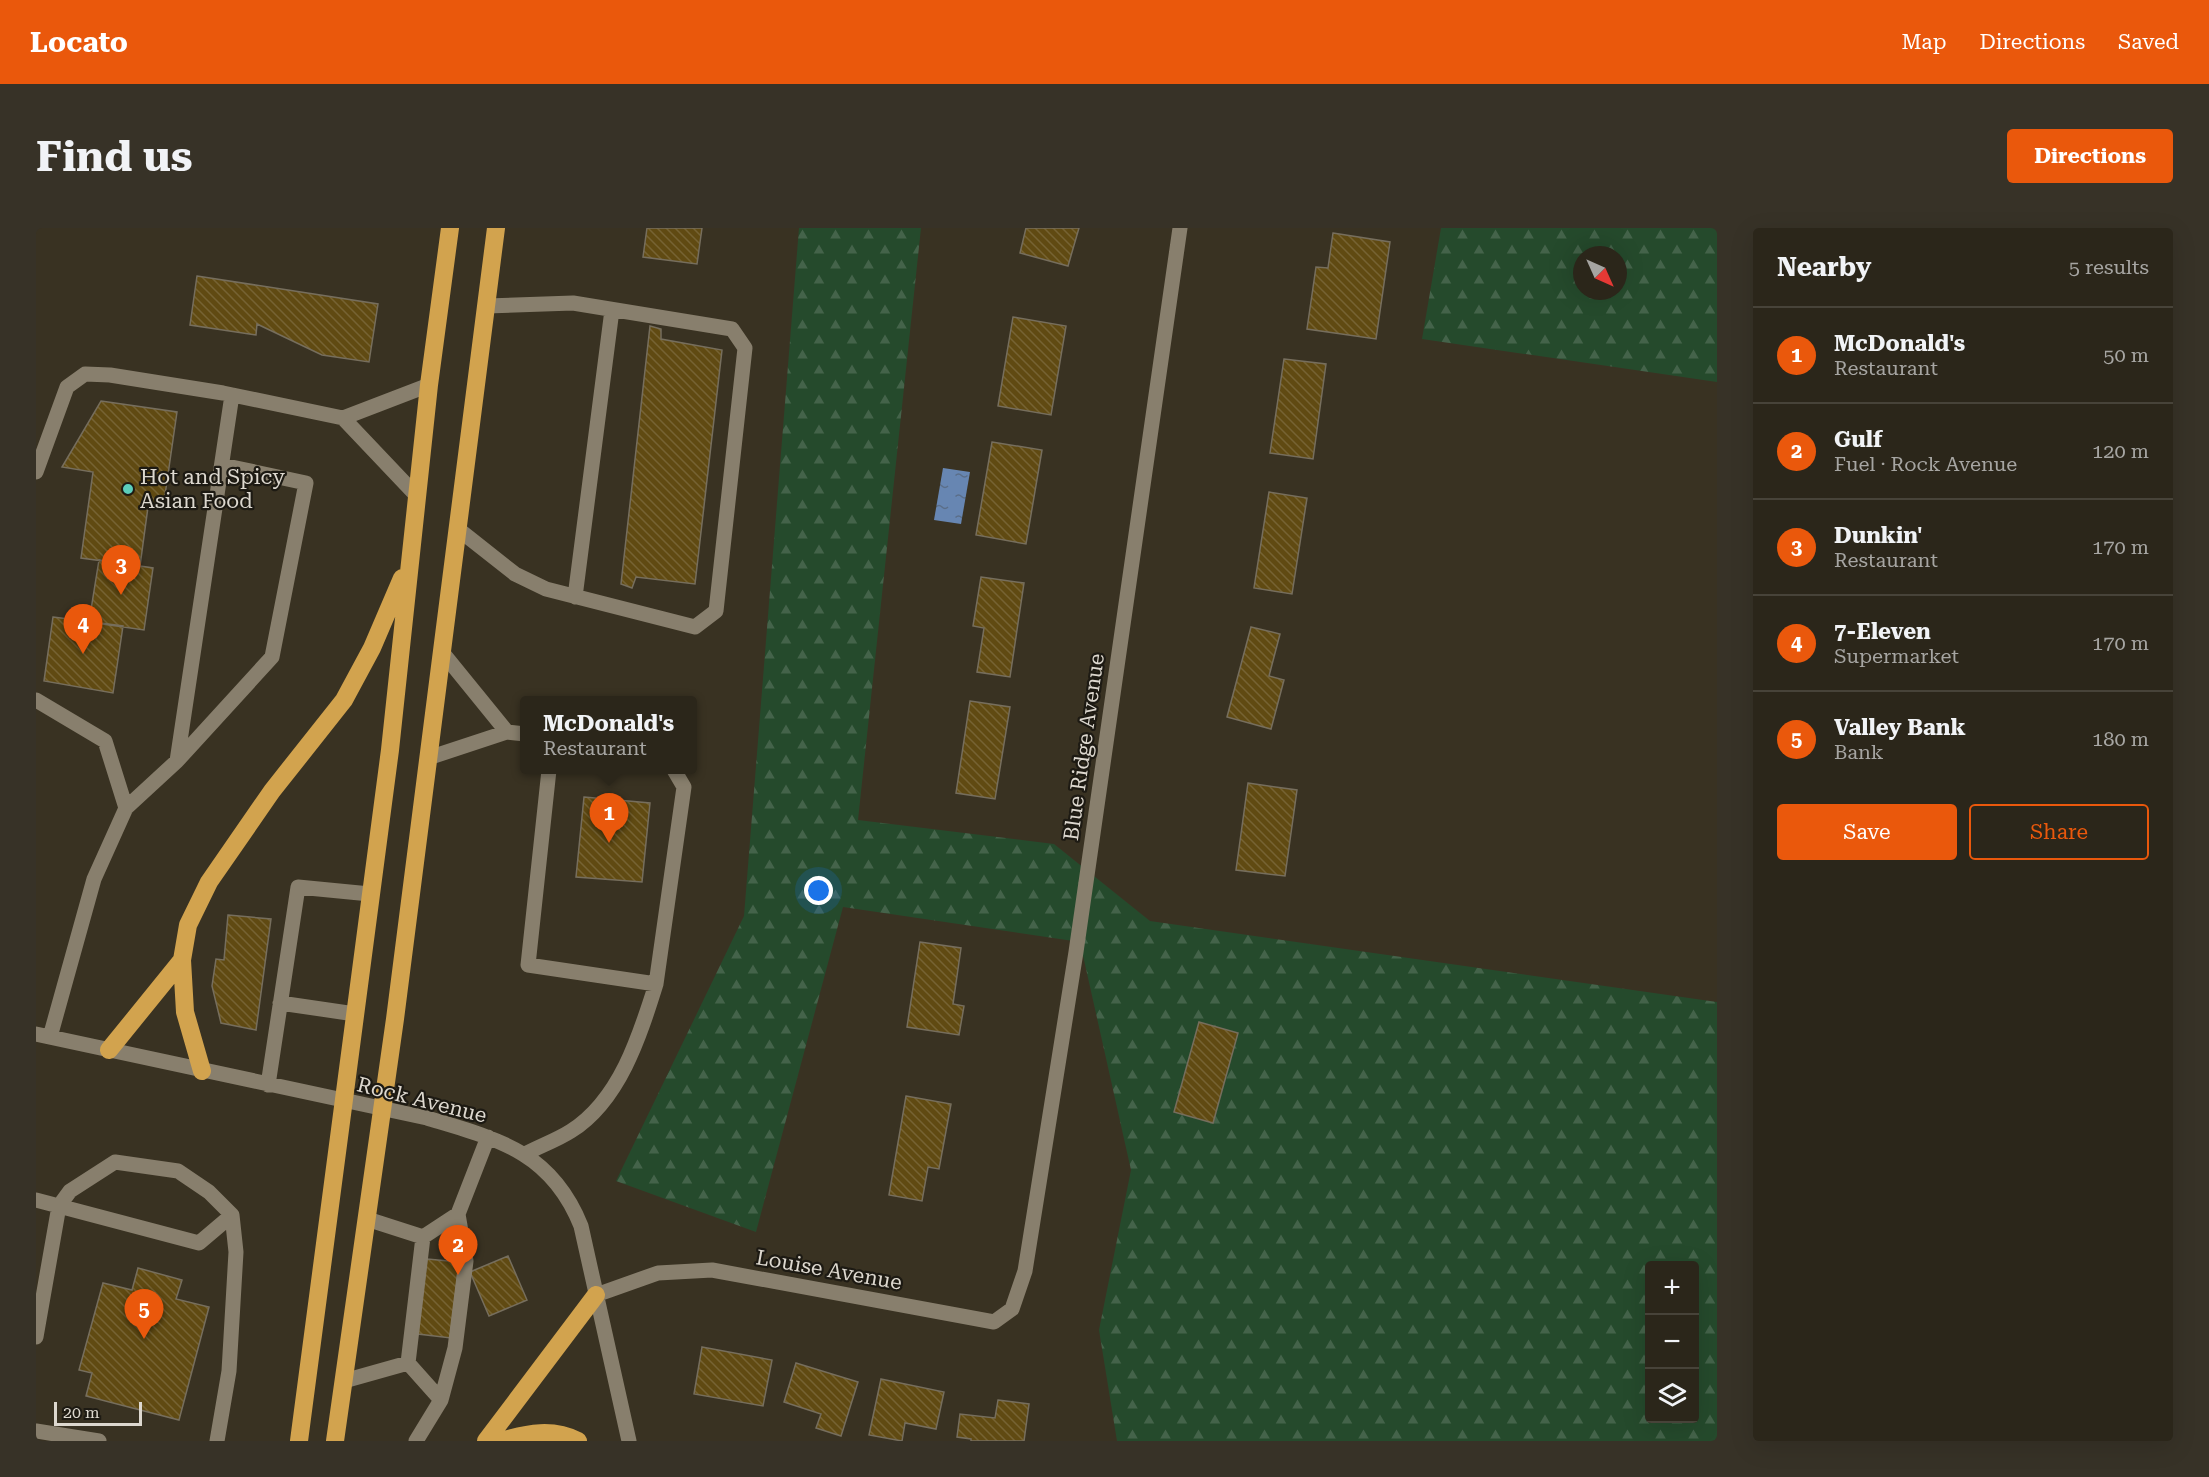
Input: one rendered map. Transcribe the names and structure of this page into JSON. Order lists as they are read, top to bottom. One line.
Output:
{"streets":{"street":["Blue Ridge Avenue","Rock Avenue","Louise Avenue"]},"crossings":[["Blue Ridge Avenue","Louise Avenue"],["Rock Avenue","Louise Avenue"]],"places":["Hot and Spicy Asian Food"],"scale_bar":"20 m","north":"bottom right","page":{"header":"Locato","nav":["Map","Directions","Saved"],"buttons":["Directions",["Save","Share"]],"title":"Find us","heading":["Nearby","5 results"],"list":[{"mark":"1","name":"McDonald's","note":"Restaurant","value":"50 m"},{"mark":"2","name":"Gulf","note":"Fuel · Rock Avenue","value":"120 m"},{"mark":"3","name":"Dunkin'","note":"Restaurant","value":"170 m"},{"mark":"4","name":"7-Eleven","note":"Supermarket","value":"170 m"},{"mark":"5","name":"Valley Bank","note":"Bank","value":"180 m"}],"pins":["3","4","1","2","5"],"popup":["McDonald's","Restaurant"],"map_buttons":["+","−"],"scale":"20 m"}}
